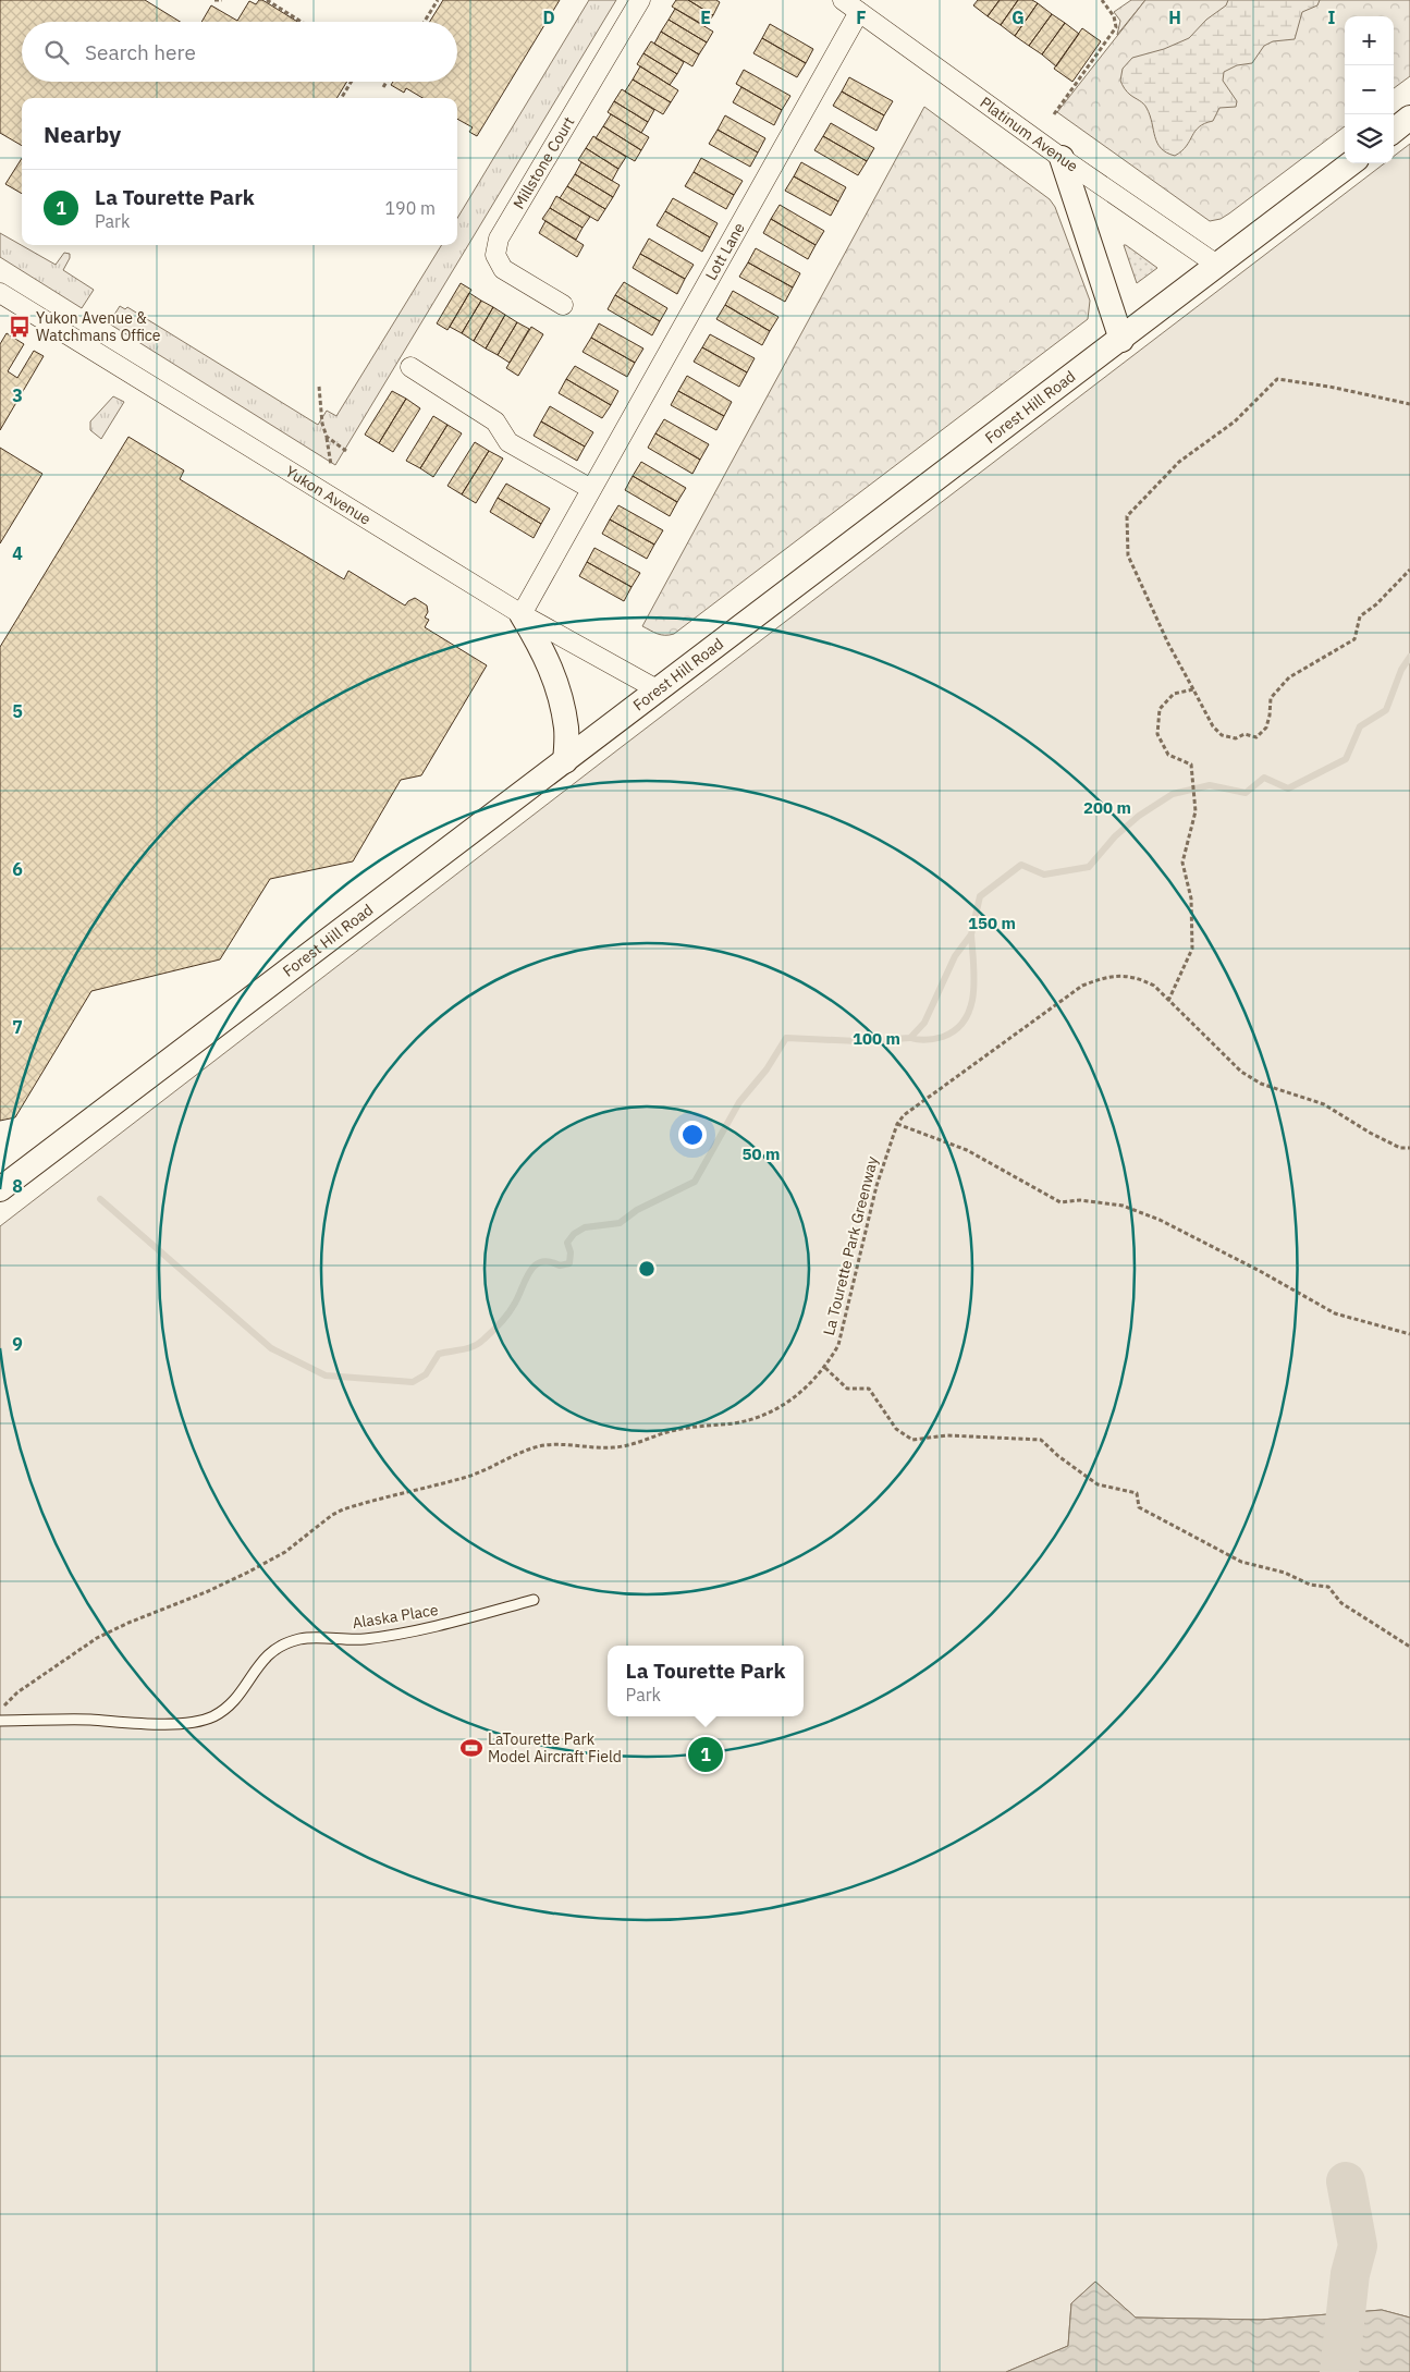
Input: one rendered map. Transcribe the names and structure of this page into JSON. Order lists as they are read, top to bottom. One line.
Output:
{"streets":{"street":["Platinum Avenue","Millstone Court","Lott Lane","Forest Hill Road","Yukon Avenue"],"lane":["Alaska Place"],"path":["La Tourette Park Greenway"]},"crossings":[["Platinum Avenue","Lott Lane"],["Platinum Avenue","Forest Hill Road"],["Lott Lane","Yukon Avenue"],["Forest Hill Road","Yukon Avenue"]],"places":{"bus stop":["Yukon Avenue & Watchmans Office"],"sports":["LaTourette Park Model Aircraft Field"]},"page":{"map_buttons":["+","−"],"search":"Search here","heading":"Nearby","list":[{"mark":"1","name":"La Tourette Park","note":"Park","value":"190 m"}],"popup":["La Tourette Park","Park"],"pins":"1"},"grid":{"columns":["D","E","F","G","H","I"],"rows":["3","4","5","6","7","8","9"]},"rings":["200 m","150 m","100 m","50 m"]}
